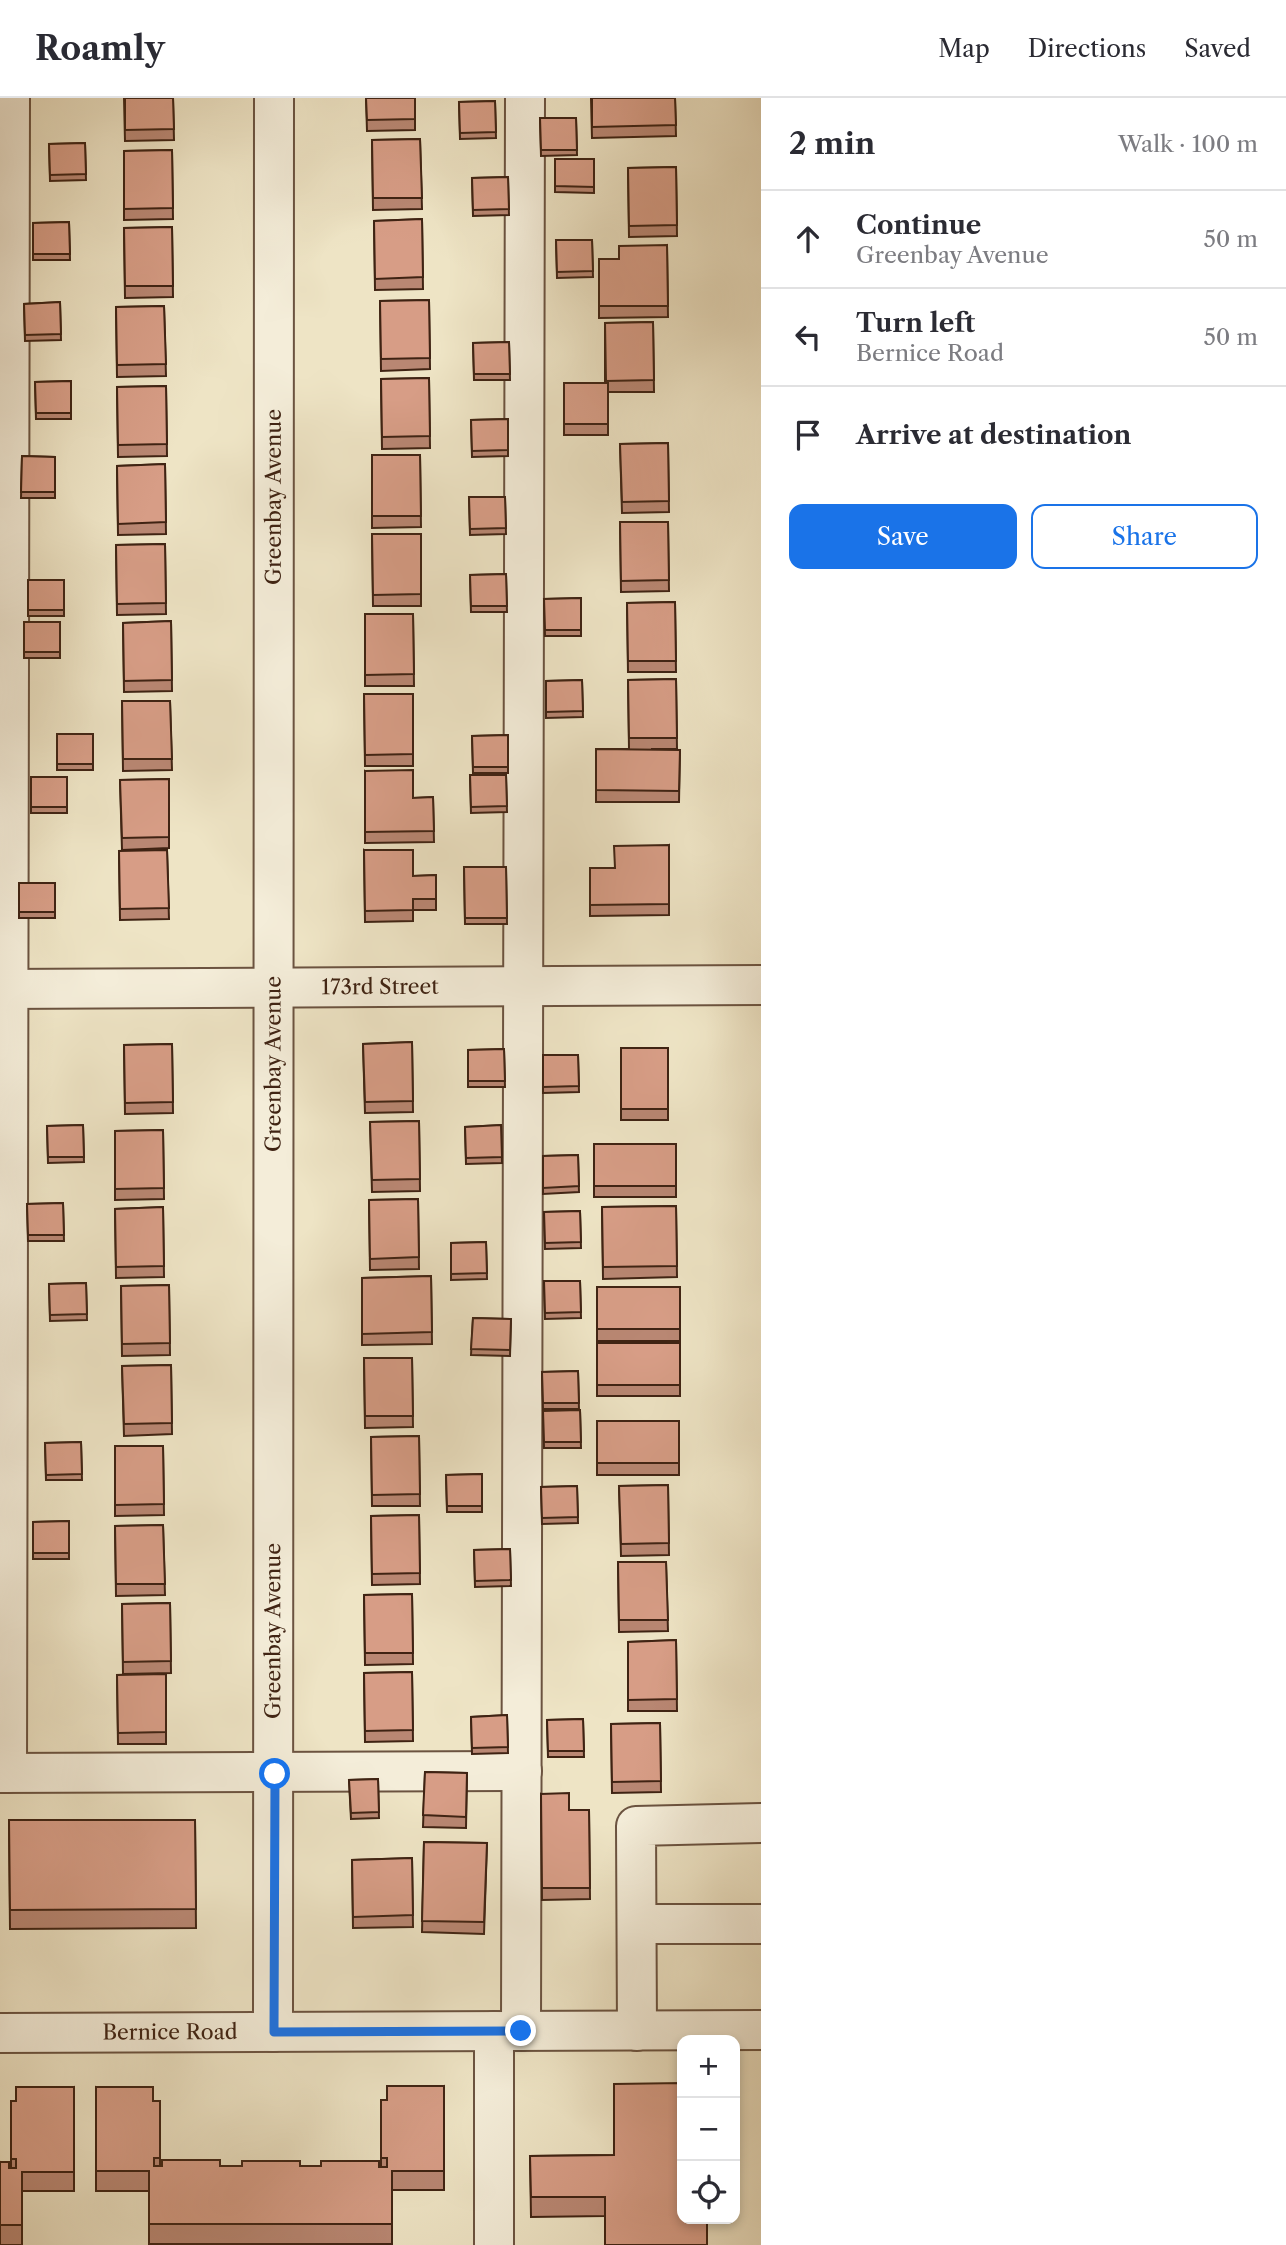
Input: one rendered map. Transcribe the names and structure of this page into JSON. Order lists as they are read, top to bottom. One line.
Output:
{"streets":{"street":["Greenbay Avenue","173rd Street","Bernice Road"]},"crossings":[["Greenbay Avenue","173rd Street"],["Greenbay Avenue","Bernice Road"]],"page":{"header":"Roamly","nav":["Map","Directions","Saved"],"heading":["2 min","Walk · 100 m"],"list":[["Continue","Greenbay Avenue","50 m"],["Turn left","Bernice Road","50 m"],"Arrive at destination"],"buttons":["Save","Share"],"map_buttons":["+","−"]}}
